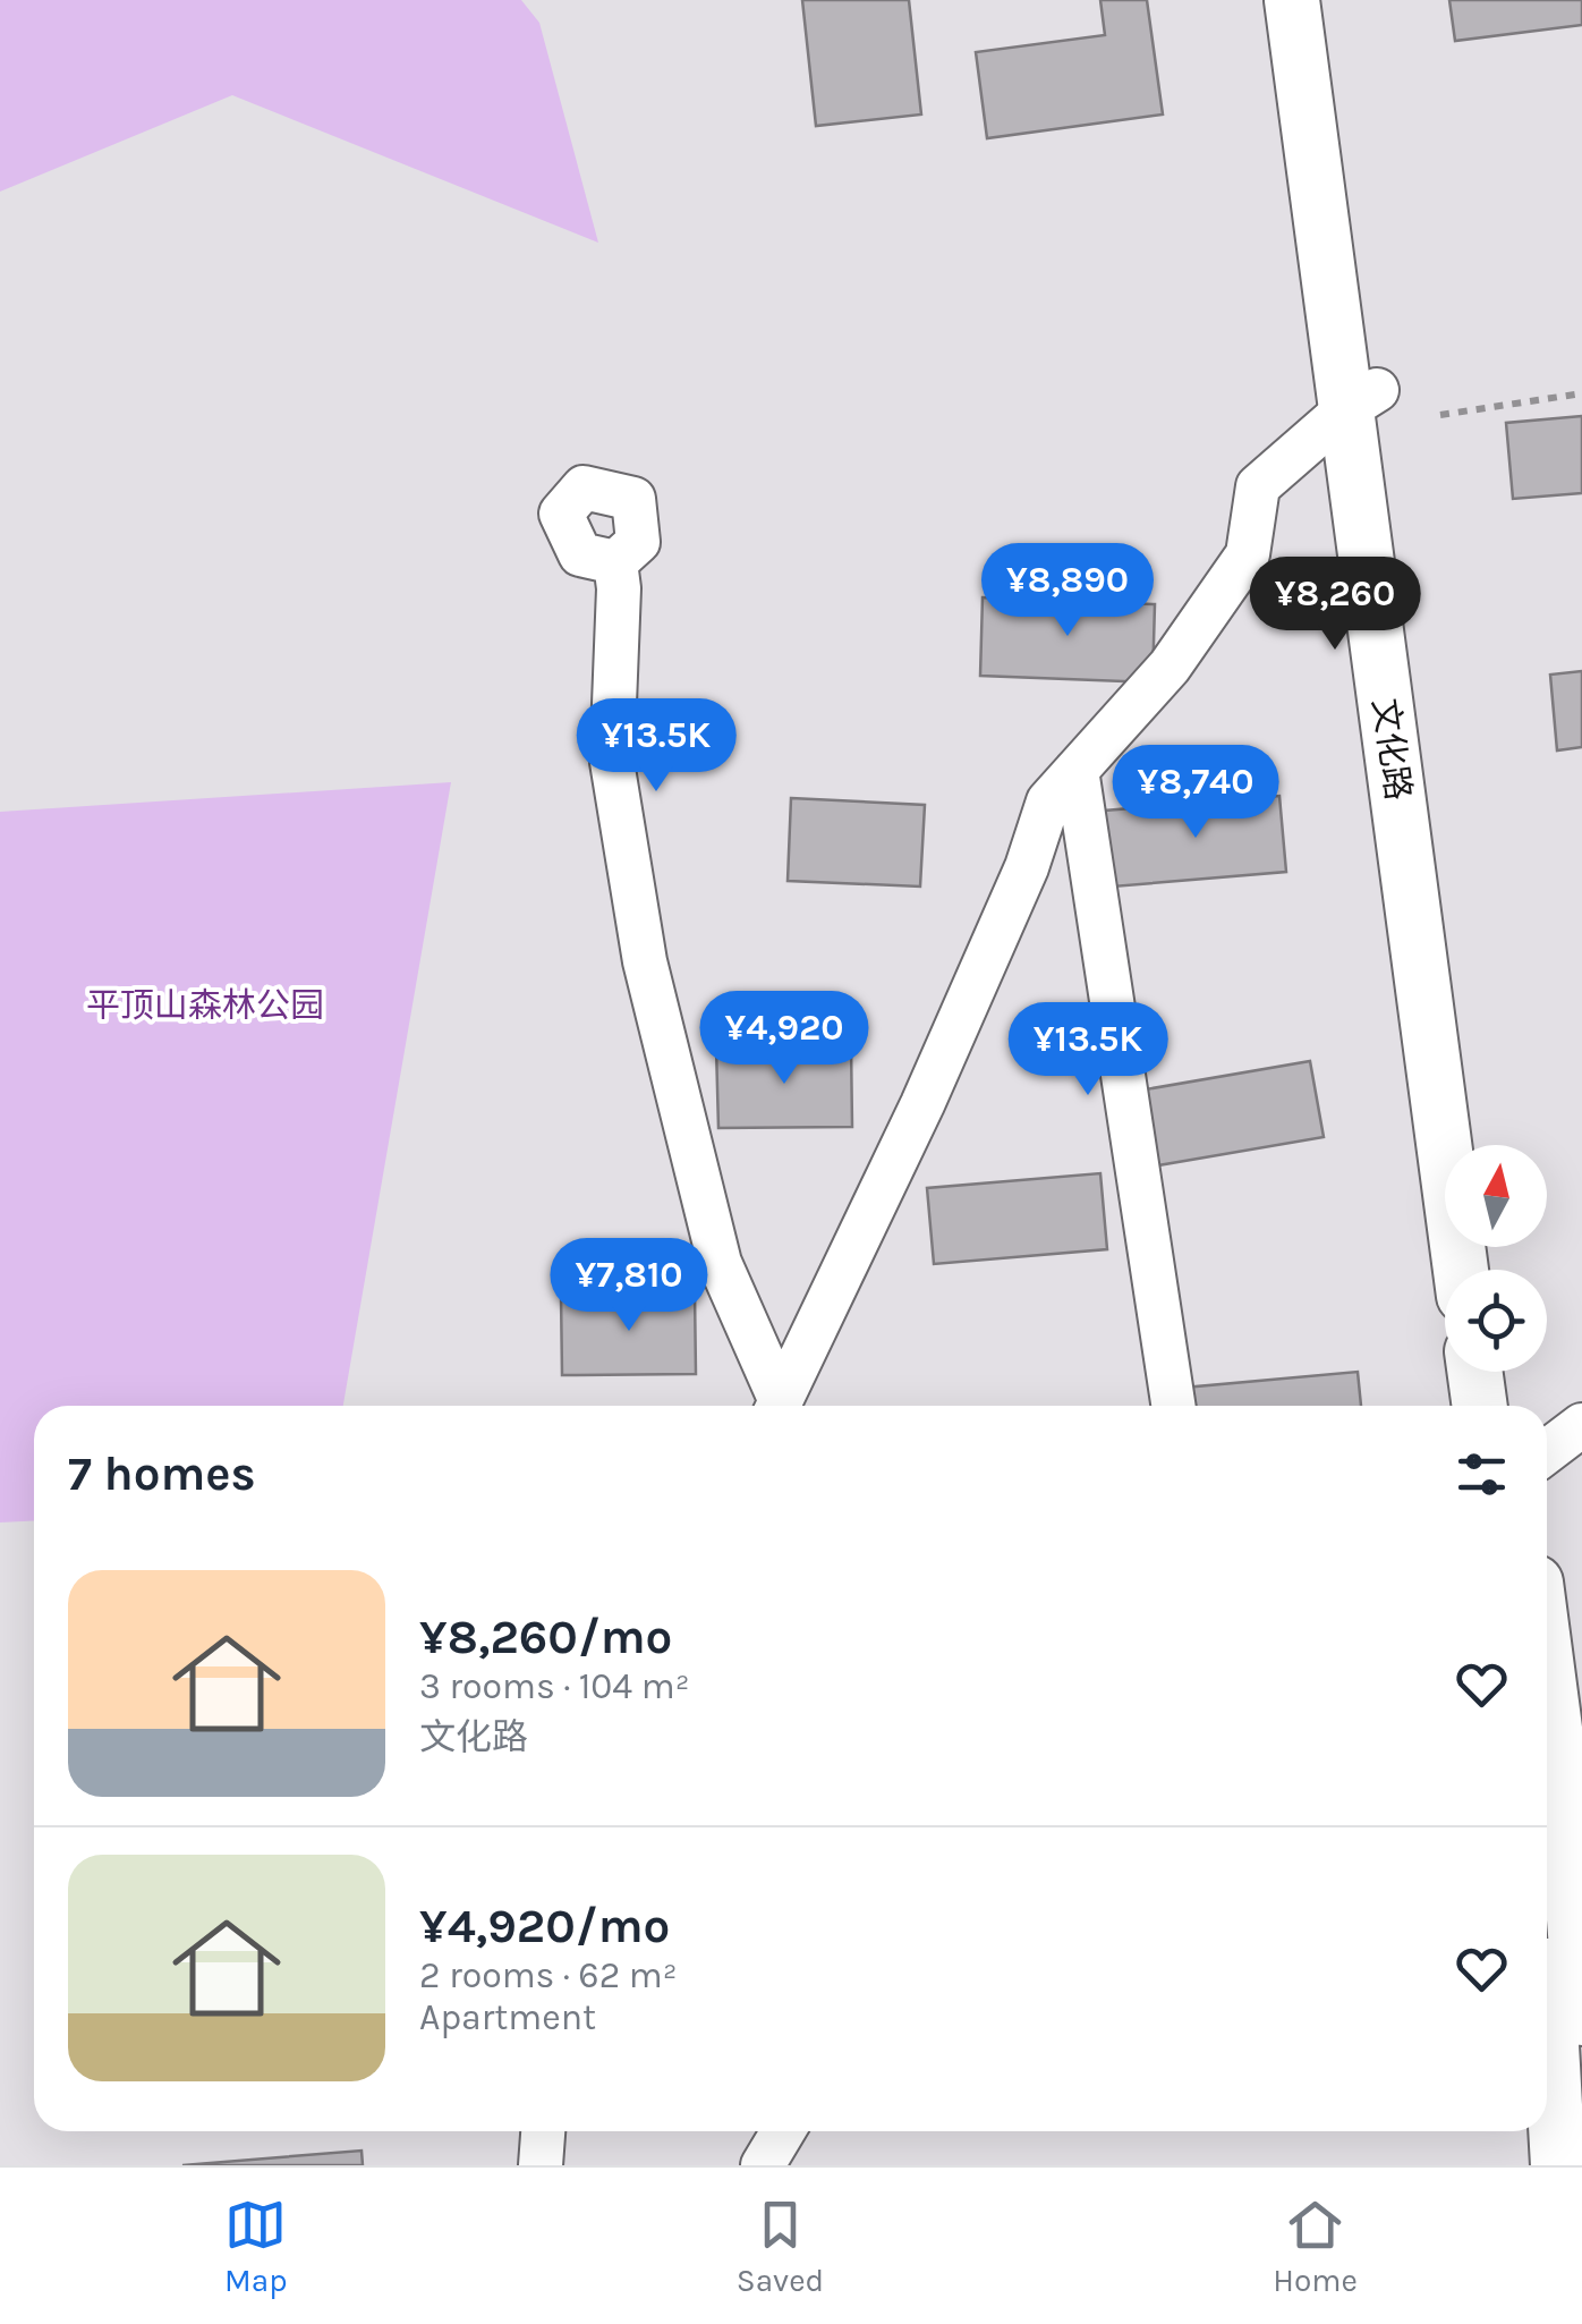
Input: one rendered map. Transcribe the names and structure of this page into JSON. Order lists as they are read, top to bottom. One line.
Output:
{"streets":{"street":["文化路"]},"parks":["平顶山森林公园"],"north":"top","page":{"price":["¥8,890","¥8,260","¥13.5K","¥8,740","¥4,920","¥13.5K","¥7,810"],"heading":"7 homes","list":[{"name":"¥8,260/mo","note":"3 rooms · 104 m² · 文化路"},{"name":"¥4,920/mo","note":"2 rooms · 62 m² · Apartment"}],"tabs":["Map","Saved","Home"]}}
